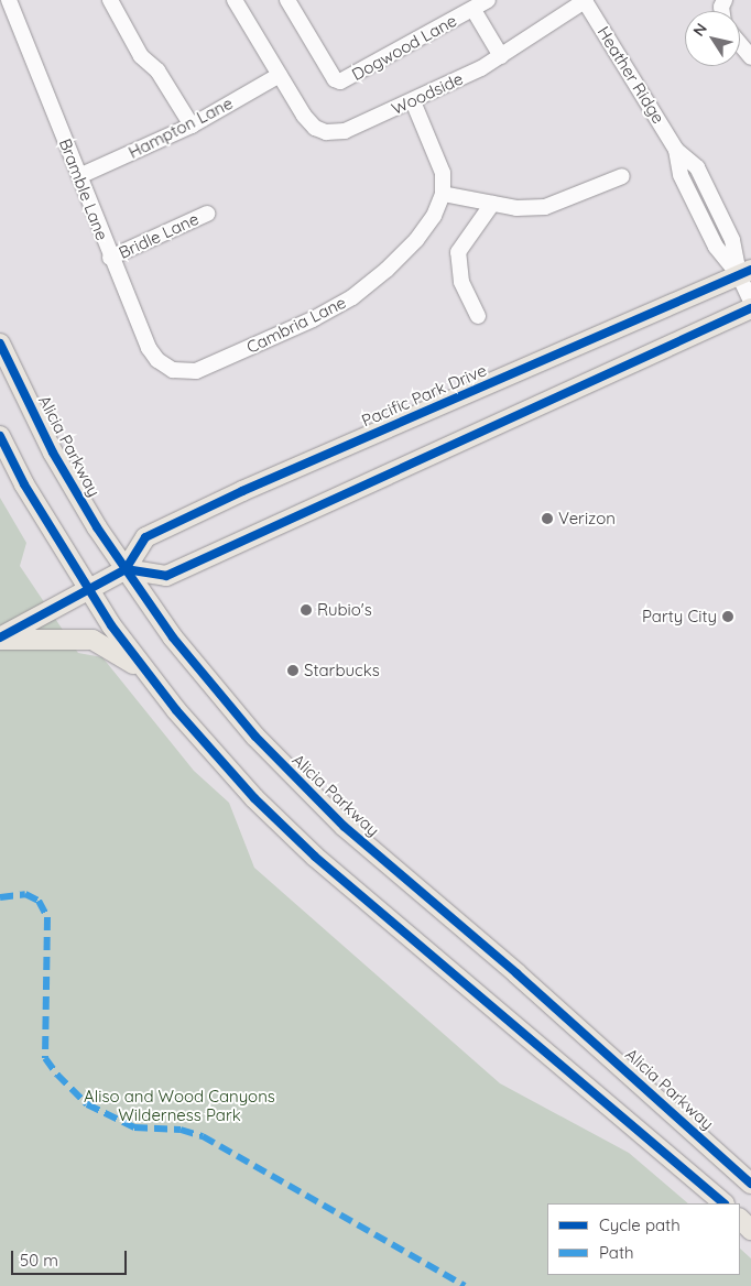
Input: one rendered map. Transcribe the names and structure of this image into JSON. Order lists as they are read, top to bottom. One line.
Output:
{"streets":{"main road":["Pacific Park Drive","Alicia Parkway"],"street":["Dogwood Lane","Heather Ridge","Woodside","Hampton Lane","Bramble Lane","Bridle Lane","Cambria Lane"]},"crossings":[["Dogwood Lane","Woodside"],["Heather Ridge","Woodside"],["Heather Ridge","Pacific Park Drive"],["Woodside","Hampton Lane"],["Woodside","Cambria Lane"],["Hampton Lane","Bramble Lane"],["Bramble Lane","Bridle Lane"],["Bramble Lane","Cambria Lane"],["Pacific Park Drive","Alicia Parkway"]],"parks":["Aliso and Wood Canyons Wilderness Park"],"places":["Verizon","Rubio's","Party City","Starbucks"],"legend":["Cycle path","Path"],"scale_bar":"50 m","north":"top left"}
